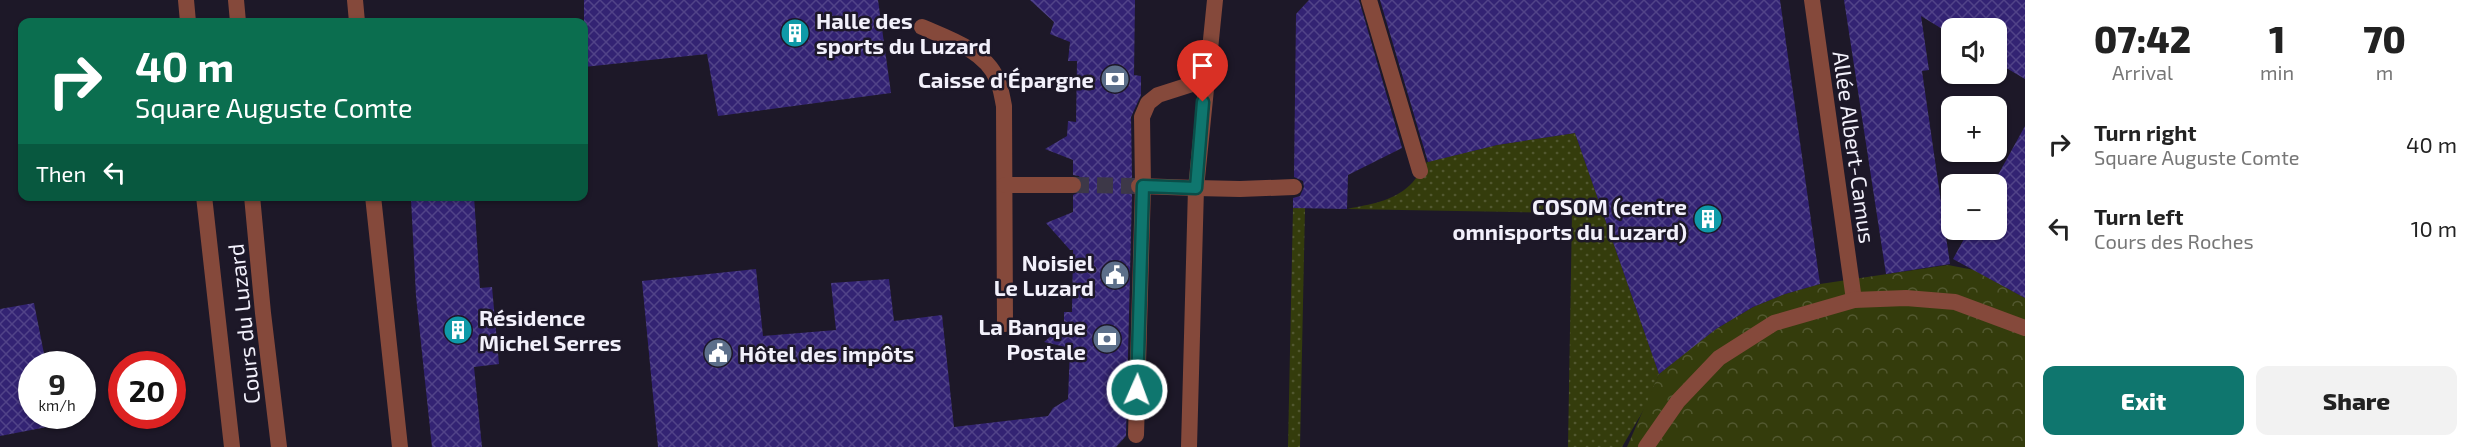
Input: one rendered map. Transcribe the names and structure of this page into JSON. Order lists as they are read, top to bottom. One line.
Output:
{"streets":{"street":["Allée Albert-Camus","Cours du Luzard"]},"places":{"building":["Halle des sports du Luzard","COSOM (centre omnisports du Luzard)","Résidence Michel Serres"],"bank":["Caisse d'Épargne","La Banque Postale"],"public building":["Noisiel Le Luzard","Hôtel des impôts"]},"page":{"eta":["07:42","Arrival","1","min","70","m"],"map_buttons":["+","−"],"turn":["40 m","Square Auguste Comte"],"list":[{"name":"Turn right","note":"Square Auguste Comte","value":"40 m"},{"name":"Turn left","note":"Cours des Roches","value":"10 m"}],"then":"Then","speed":"9 km/h","limit":"20","buttons":["Exit","Share"]}}
